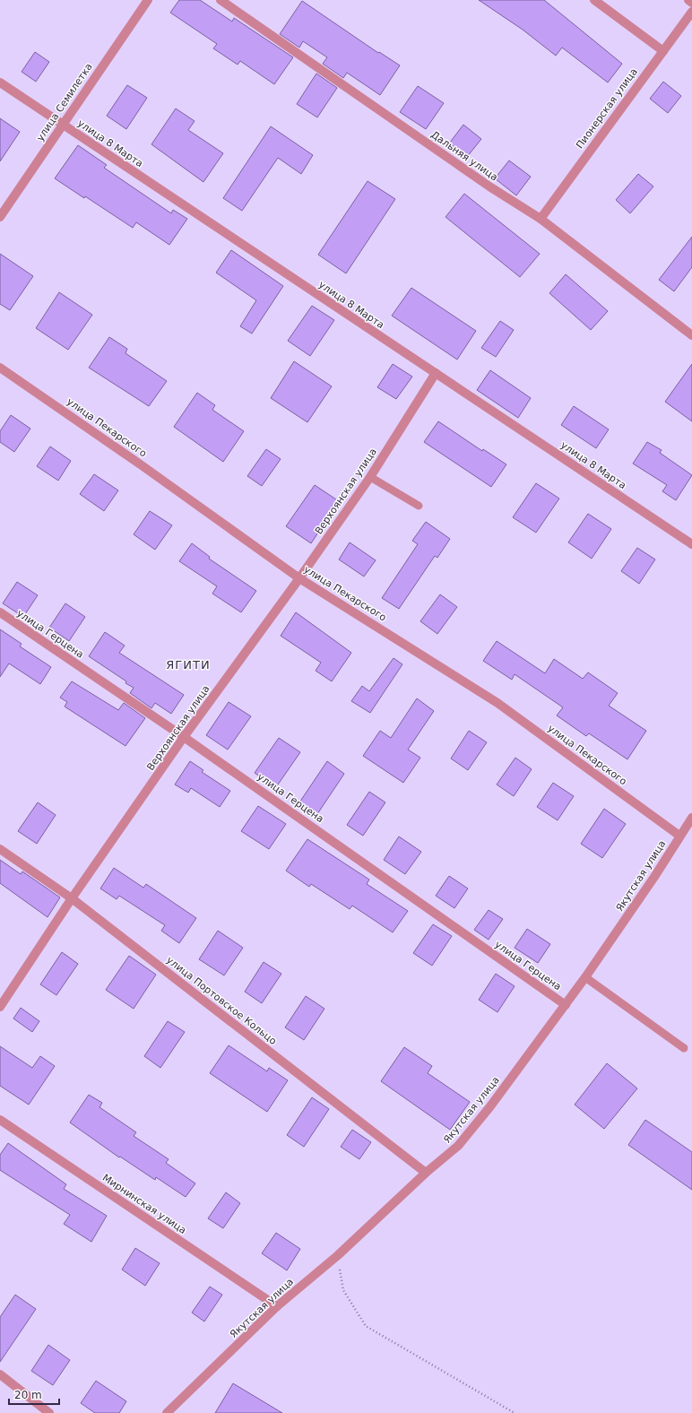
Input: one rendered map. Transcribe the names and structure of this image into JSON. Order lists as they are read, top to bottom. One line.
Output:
{"streets":{"street":["улица Семилетка","Пионерская улица","улица 8 Марта","Дальняя улица","улица Пекарского","Верхоянская улица","улица Герцена","Якутская улица","улица Портовское Кольцо","Мирнинская улица"]},"crossings":[["улица Семилетка","улица 8 Марта"],["Пионерская улица","Дальняя улица"],["улица 8 Марта","Верхоянская улица"],["улица Пекарского","Верхоянская улица"],["улица Пекарского","Якутская улица"],["Верхоянская улица","улица Герцена"],["Верхоянская улица","улица Портовское Кольцо"],["улица Герцена","Якутская улица"],["Якутская улица","улица Портовское Кольцо"],["Якутская улица","Мирнинская улица"]],"districts":["ЯГИТИ"],"scale_bar":"20 m"}
